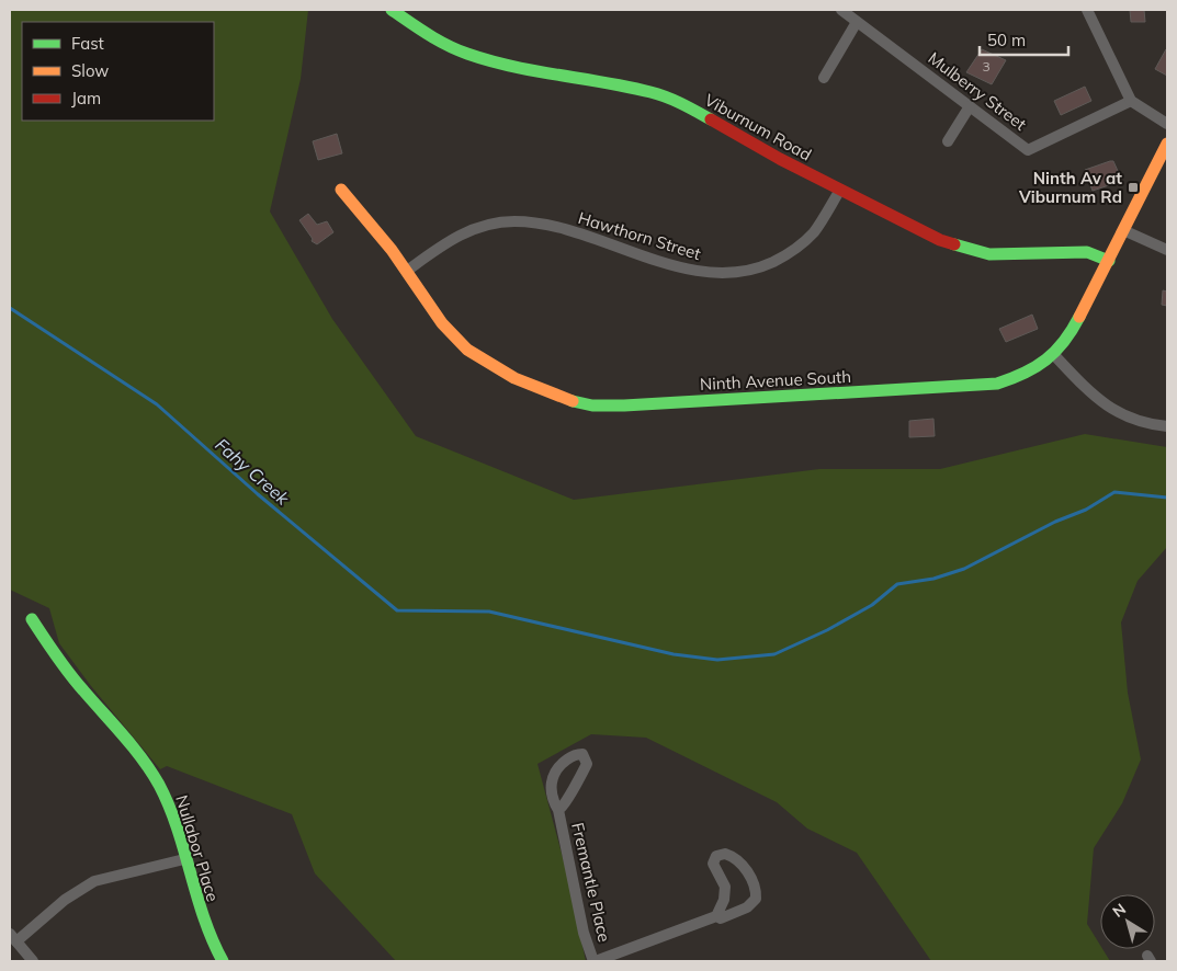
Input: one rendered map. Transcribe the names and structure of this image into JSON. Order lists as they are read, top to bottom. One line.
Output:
{"streets":{"street":["Mulberry Street","Viburnum Road","Hawthorn Street","Ninth Avenue South","Nullabor Place","Fremantle Place"]},"crossings":[["Viburnum Road","Hawthorn Street"],["Viburnum Road","Ninth Avenue South"],["Hawthorn Street","Ninth Avenue South"]],"water":["Fahy Creek"],"places":{"transit":["Ninth Av at Viburnum Rd"]},"house_numbers":["3"],"legend":["Fast","Slow","Jam"],"scale_bar":"50 m","north":"top left"}
